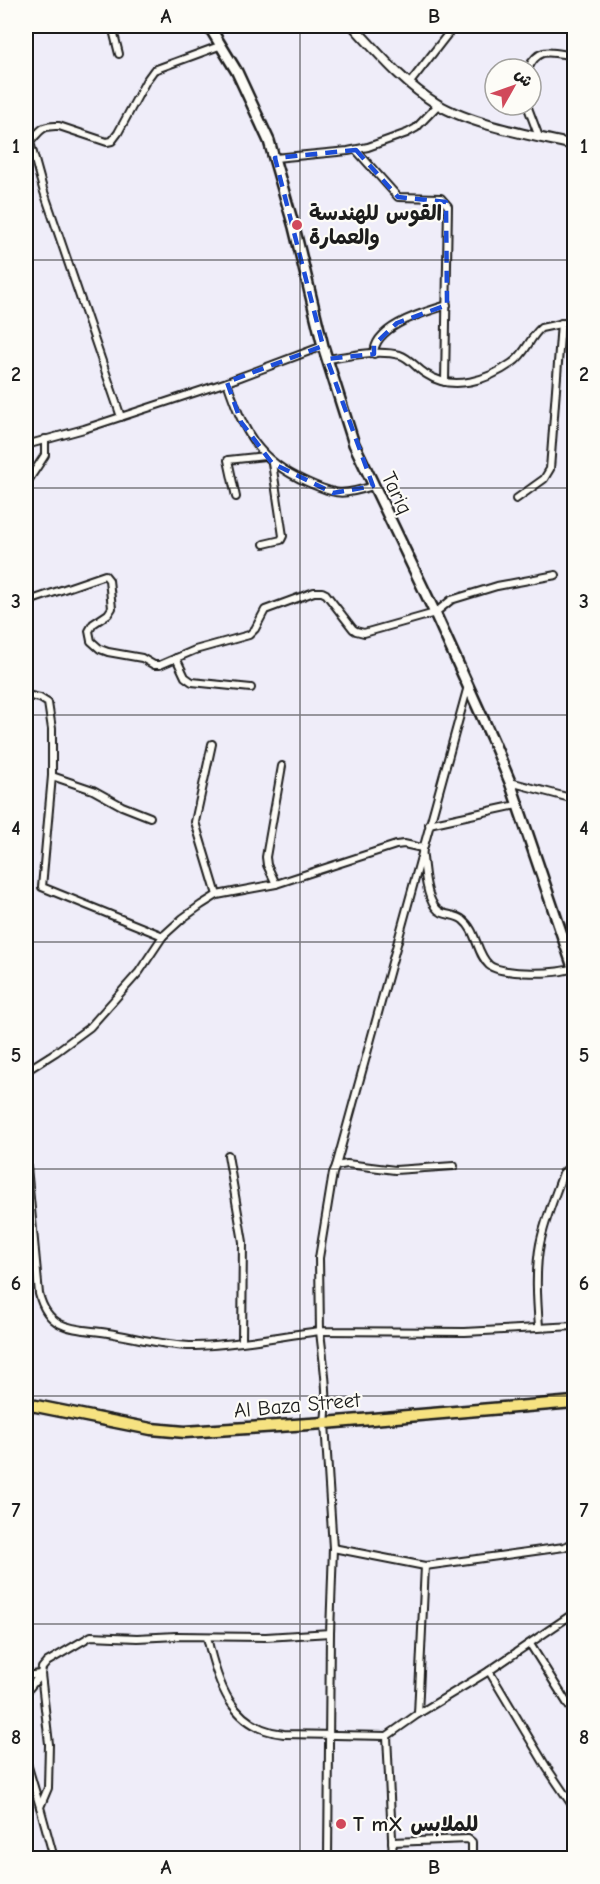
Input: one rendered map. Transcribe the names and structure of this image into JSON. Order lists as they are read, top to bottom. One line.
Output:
{"streets":{"main road":["Tariq","Al Baza Street"]},"places":["القوس للهندسة والعمارة","T mX للملابس"],"north":"top right","grid":{"columns":["A","B"],"rows":["1","2","3","4","5","6","7","8"]}}
